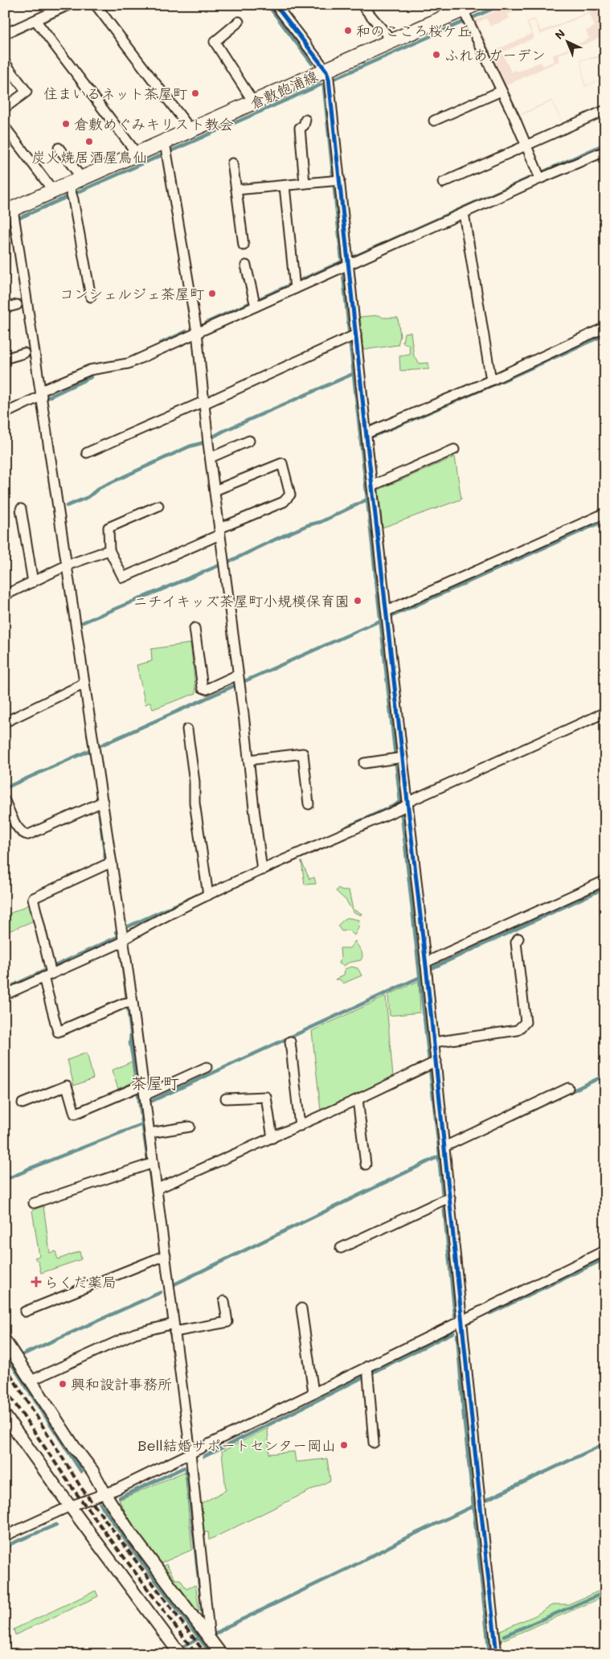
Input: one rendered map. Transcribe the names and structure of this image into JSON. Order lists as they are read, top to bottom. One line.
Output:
{"streets":{"main road":["倉敷飽浦線"]},"districts":["茶屋町"],"places":{"other":["和のこころ桜ケ丘","ふれあガーデン","住まいるネット茶屋町","倉敷めぐみキリスト教会","炭火焼居酒屋鳥仙","コンシェルジェ茶屋町","ニチイキッズ茶屋町小規模保育園","興和設計事務所","Bell結婚サポートセンター岡山"],"health":["らくだ薬局"]},"north":"top left"}
